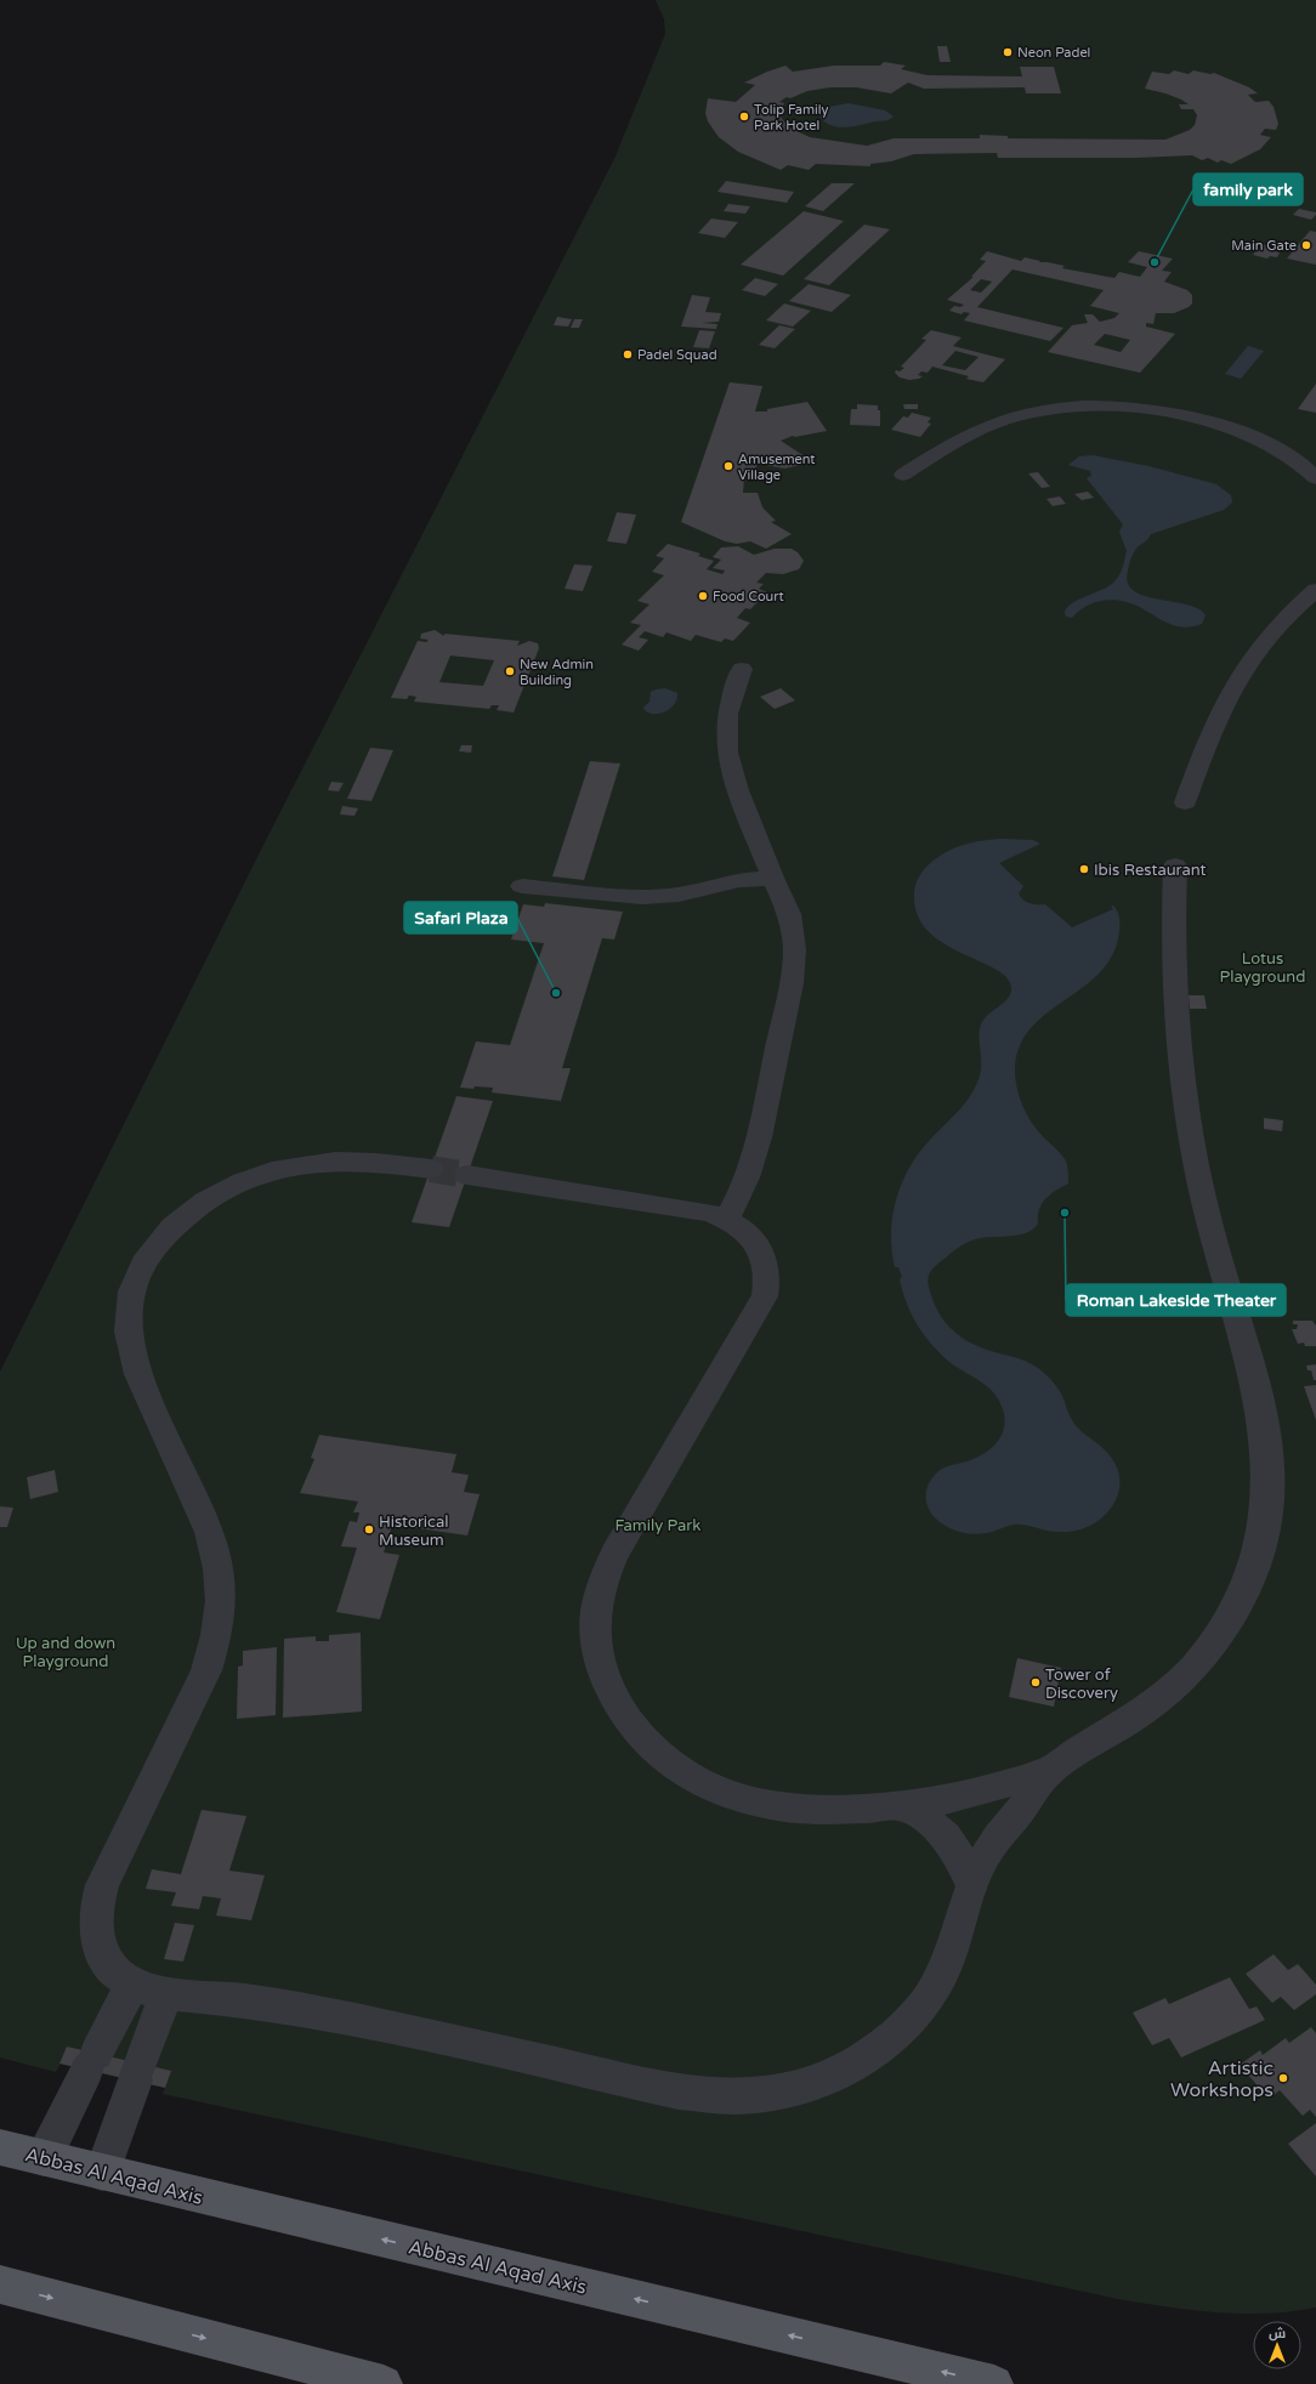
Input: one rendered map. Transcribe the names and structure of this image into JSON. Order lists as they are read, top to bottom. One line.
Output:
{"streets":{"main road":["Abbas Al Aqad Axis"]},"parks":["Lotus Playground","Family Park","Up and down Playground"],"places":["Neon Padel","Tolip Family Park Hotel","Main Gate","family park","Padel Squad","Amusement Village","Food Court","New Admin Building","Ibis Restaurant","Safari Plaza","Roman Lakeside Theater","Historical Museum","Tower of Discovery","Artistic Workshops"],"north":"top"}
